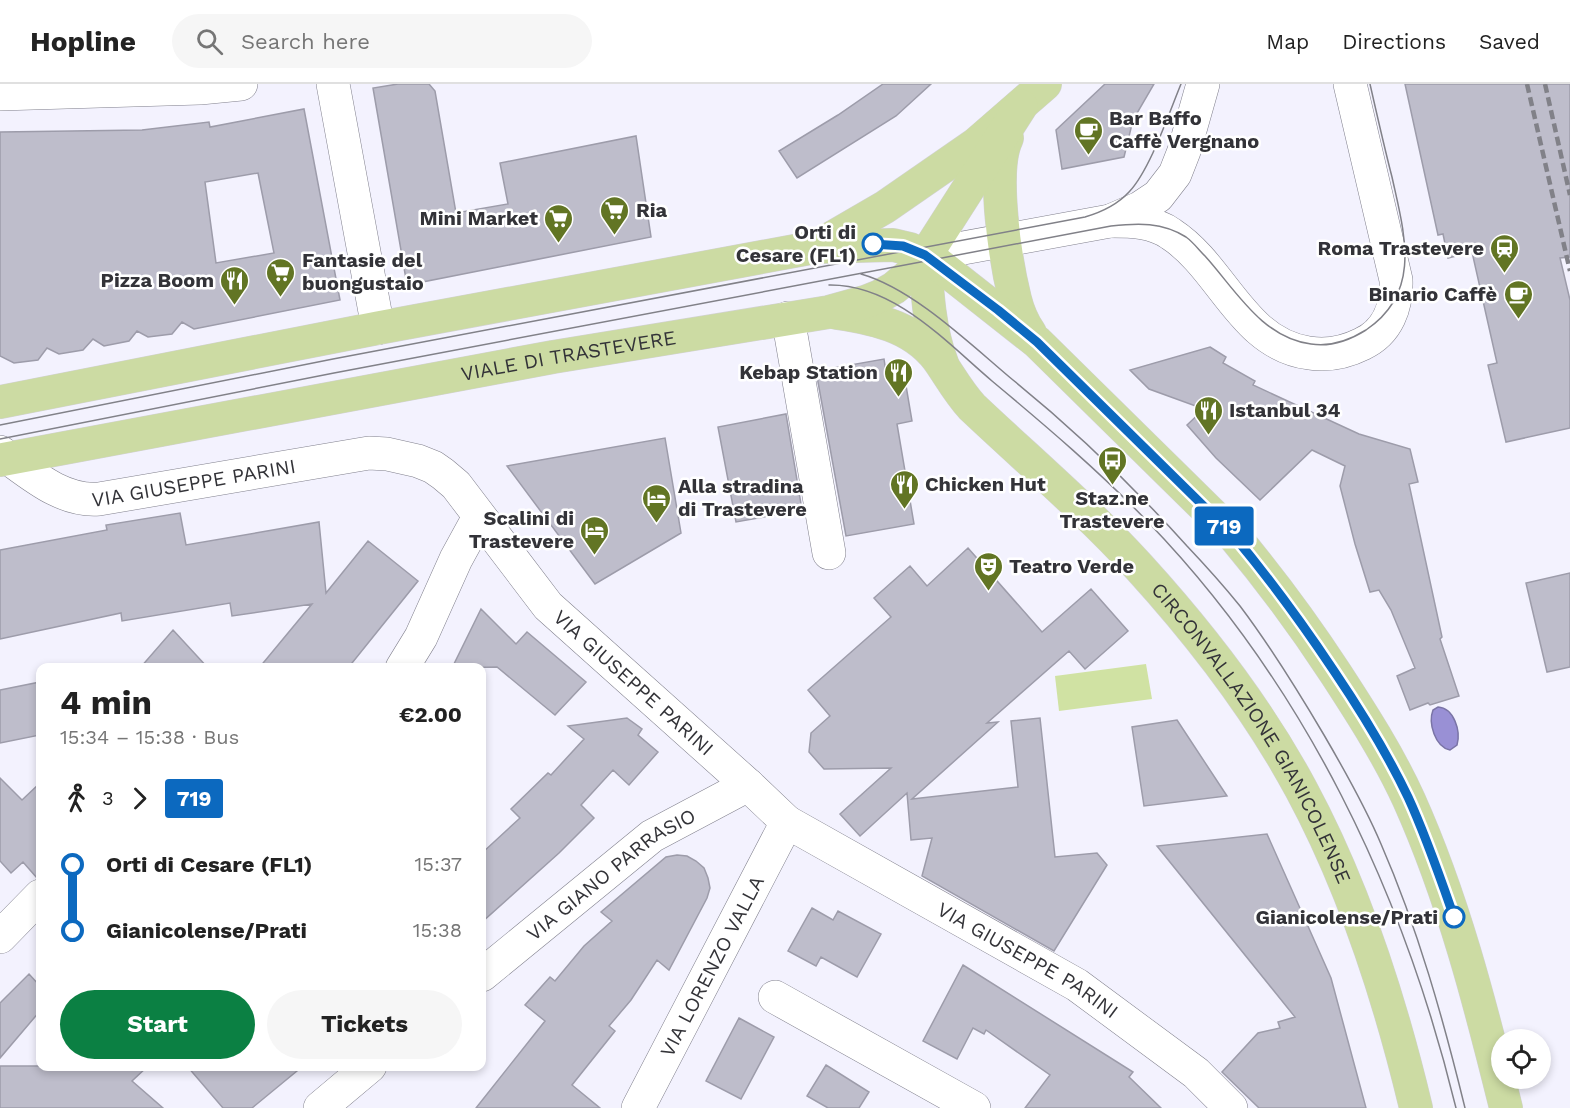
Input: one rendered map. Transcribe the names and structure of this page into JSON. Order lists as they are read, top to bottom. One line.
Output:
{"streets":{"main road":["VIALE DI TRASTEVERE","CIRCONVALLAZIONE GIANICOLENSE"],"street":["VIA GIUSEPPE PARINI","VIA GIANO PARRASIO","VIA LORENZO VALLA"]},"crossings":[["VIALE DI TRASTEVERE","VIA GIUSEPPE PARINI"],["VIALE DI TRASTEVERE","CIRCONVALLAZIONE GIANICOLENSE"],["VIA GIUSEPPE PARINI","VIA GIANO PARRASIO"],["VIA GIUSEPPE PARINI","VIA LORENZO VALLA"]],"places":{"cafe":["Bar Baffo Caffè Vergnano","Binario Caffè"],"supermarket":["Ria","Mini Market","Fantasie del buongustaio"],"other":["Orti di Cesare (FL1)","Gianicolense/Prati"],"station":["Roma Trastevere"],"restaurant":["Pizza Boom","Kebap Station","Istanbul 34","Chicken Hut"],"bus stop":["Staz.ne Trastevere"],"hotel":["Alla stradina di Trastevere","Scalini di Trastevere"],"theatre":["Teatro Verde"]},"lines":["bus line 719"],"page":{"header":"Hopline","search":"Search here","nav":["Map","Directions","Saved"],"on_map":"719","heading":["4 min","15:34 – 15:38 · Bus","€2.00"],"legs":["3","719"],"list":[{"name":"Orti di Cesare (FL1)","value":"15:37"},{"name":"Gianicolense/Prati","value":"15:38"}],"buttons":["Start","Tickets"]}}
